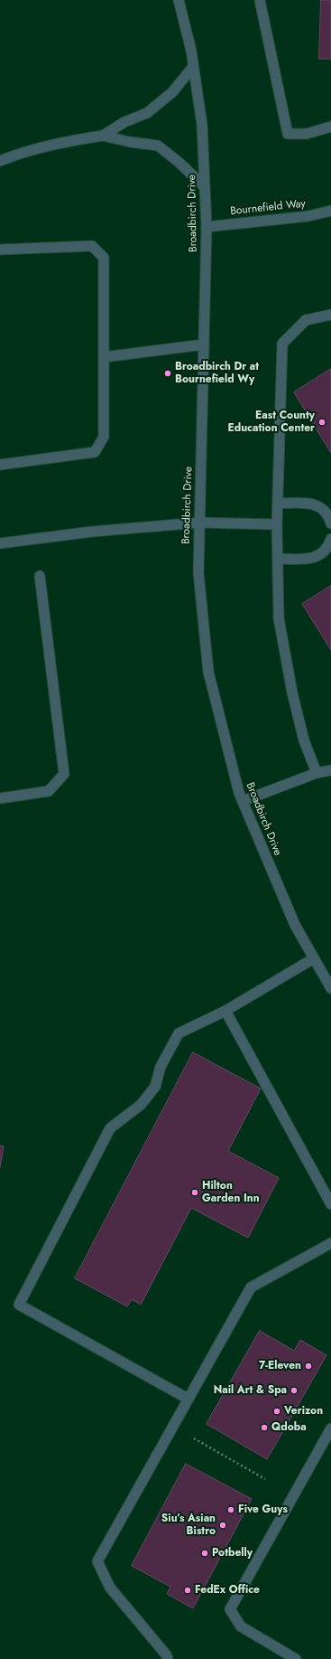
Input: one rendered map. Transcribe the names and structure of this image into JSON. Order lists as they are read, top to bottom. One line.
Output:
{"streets":{"street":["Bournefield Way","Broadbirch Drive"]},"crossings":[["Bournefield Way","Broadbirch Drive"]],"places":["Broadbirch Dr at Bournefield Wy","East County Education Center","Hilton Garden Inn","7-Eleven","Nail Art & Spa","Verizon","Qdoba","Five Guys","Siu’s Asian Bistro","Potbelly","FedEx Office"]}
